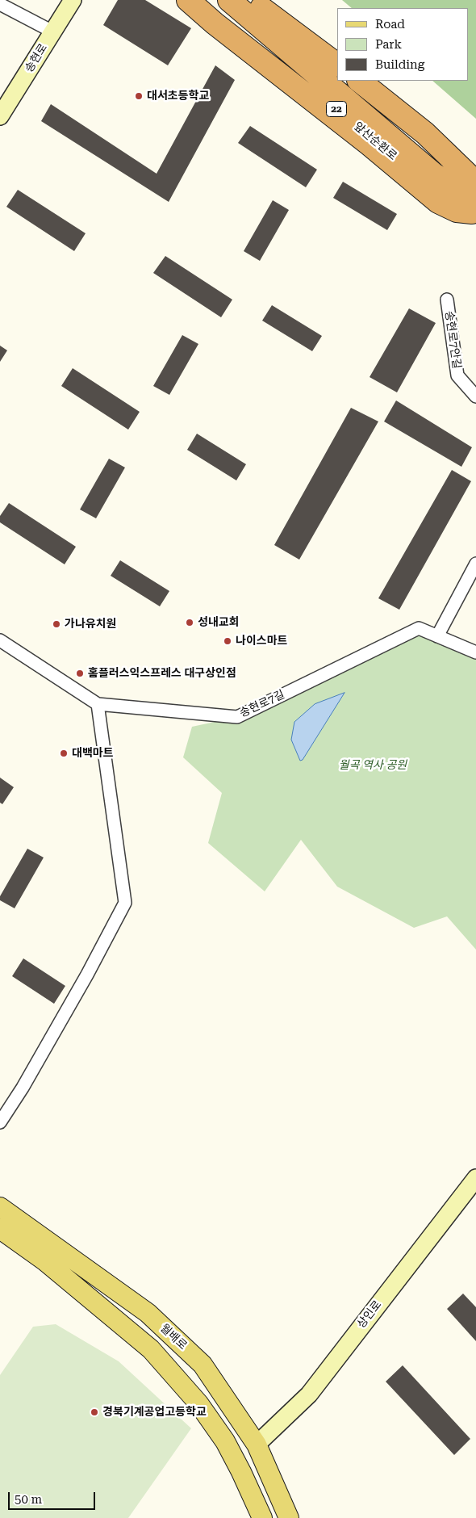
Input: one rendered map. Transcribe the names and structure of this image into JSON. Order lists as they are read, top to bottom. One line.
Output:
{"streets":{"highway":["22","앞산순환로"],"main road":["송현로","상인로","월배로"],"street":["송현로7안길","송현로7길"]},"crossings":[["상인로","월배로"]],"parks":["월곡 역사 공원"],"places":["대서초등학교","성내교회","가나유치원","나이스마트","홈플러스익스프레스 대구상인점","대백마트","경북기계공업고등학교"],"legend":["Road","Park","Building"],"scale_bar":"50 m"}
